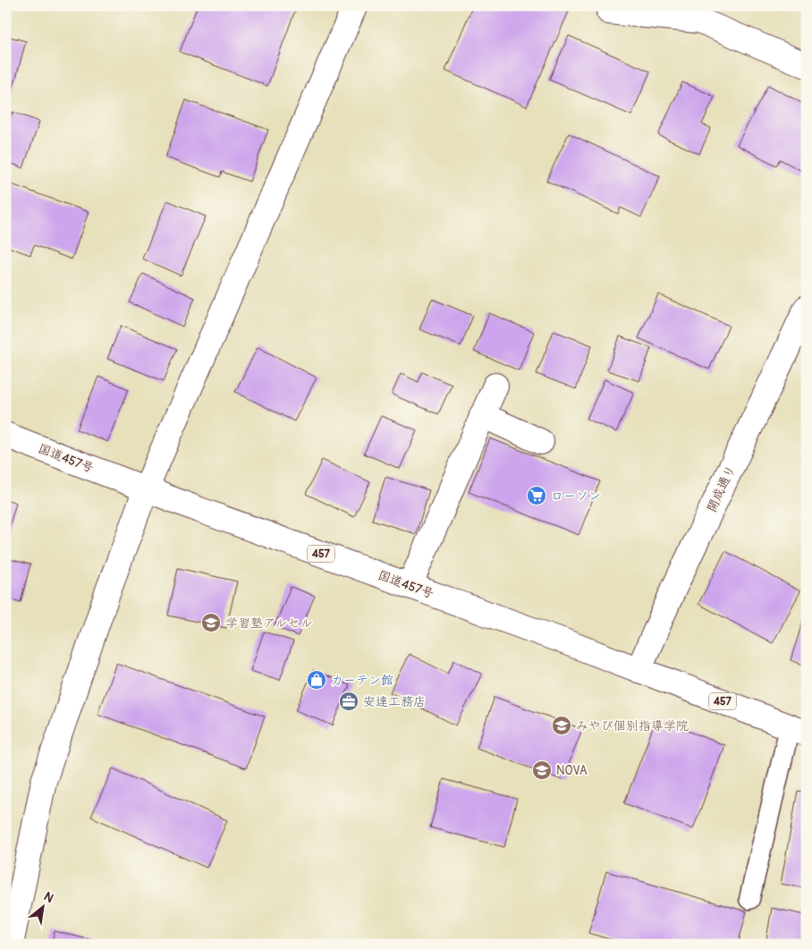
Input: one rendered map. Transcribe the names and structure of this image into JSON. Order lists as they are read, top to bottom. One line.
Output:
{"streets":{"main road":["国道457号","開成通り","457"]},"crossings":[["国道457号","開成通り"]],"places":{"supermarket":["ローソン"],"school or university":["学習塾アルセル","みやび個別指導学院","NOVA"],"shop":["カーテン館"],"office":["安達工務店"]},"north":"top right"}
